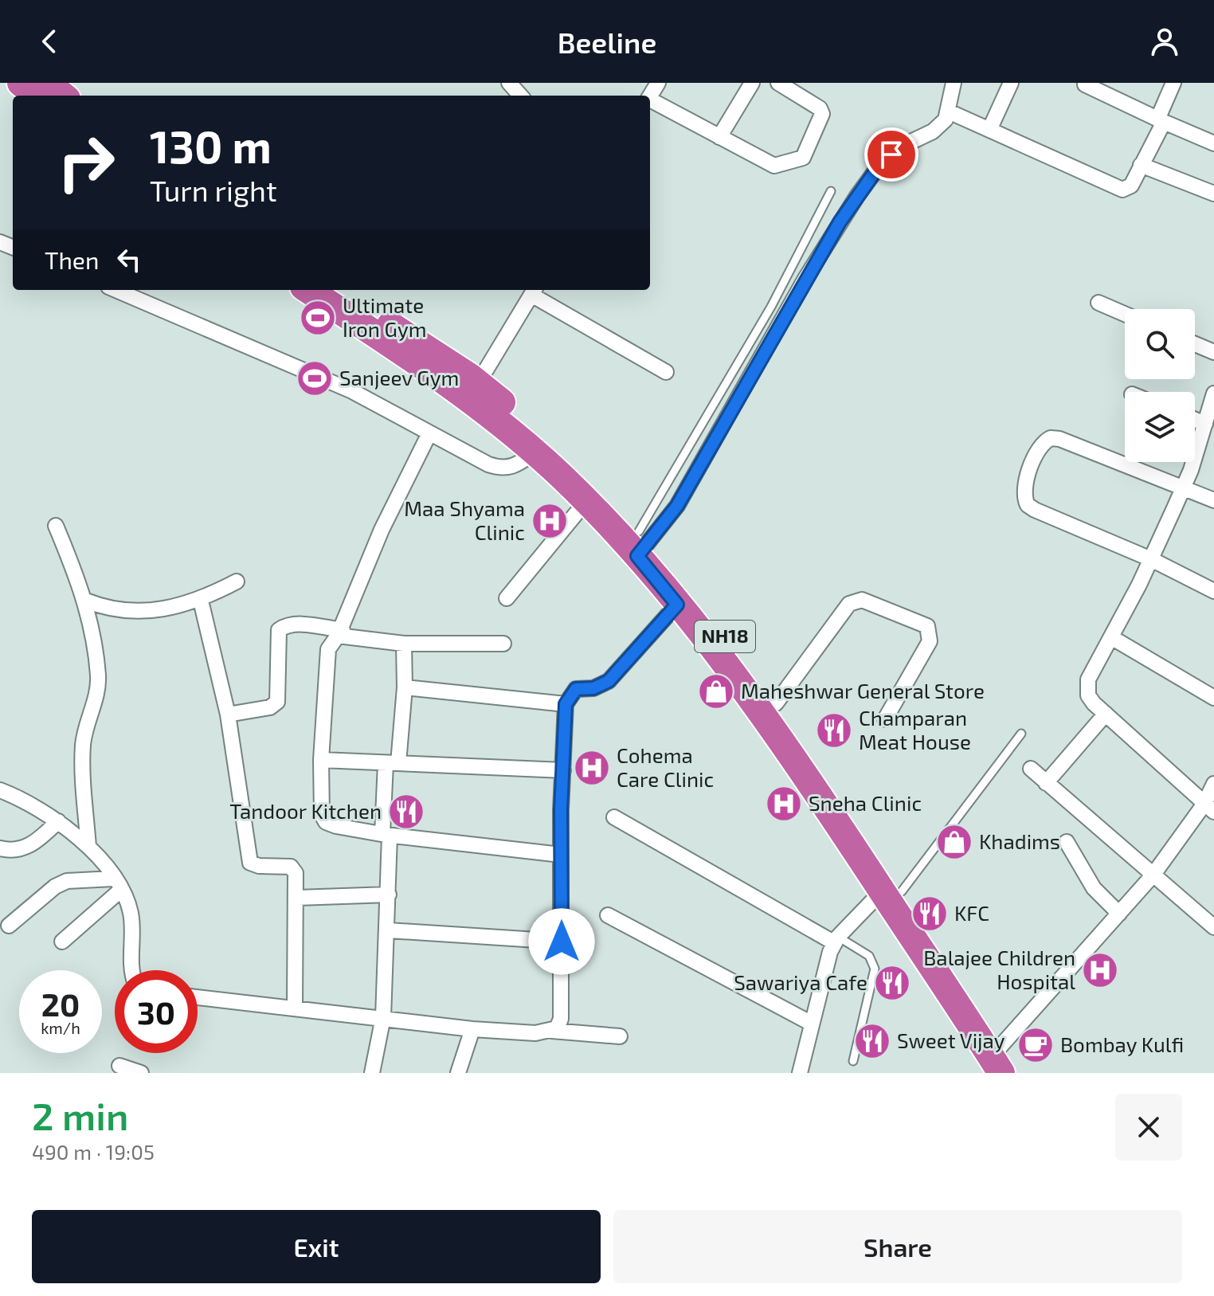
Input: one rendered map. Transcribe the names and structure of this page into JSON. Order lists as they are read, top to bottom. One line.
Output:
{"streets":{"highway":["NH18"]},"places":{"sports":["Ultimate Iron Gym","Sanjeev Gym"],"hospital":["Maa Shyama Clinic","Cohema Care Clinic","Sneha Clinic","Balajee Children Hospital"],"shop":["Maheshwar General Store","Khadims"],"restaurant":["Champaran Meat House","Tandoor Kitchen","KFC","Sawariya Cafe","Sweet Vijay"],"cafe":["Bombay Kulfi"]},"page":{"header":"Beeline","turn":["130 m","Turn right"],"then":"Then","speed":"20 km/h","limit":"30","heading":["2 min","490 m · 19:05"],"buttons":["Exit","Share"]}}
